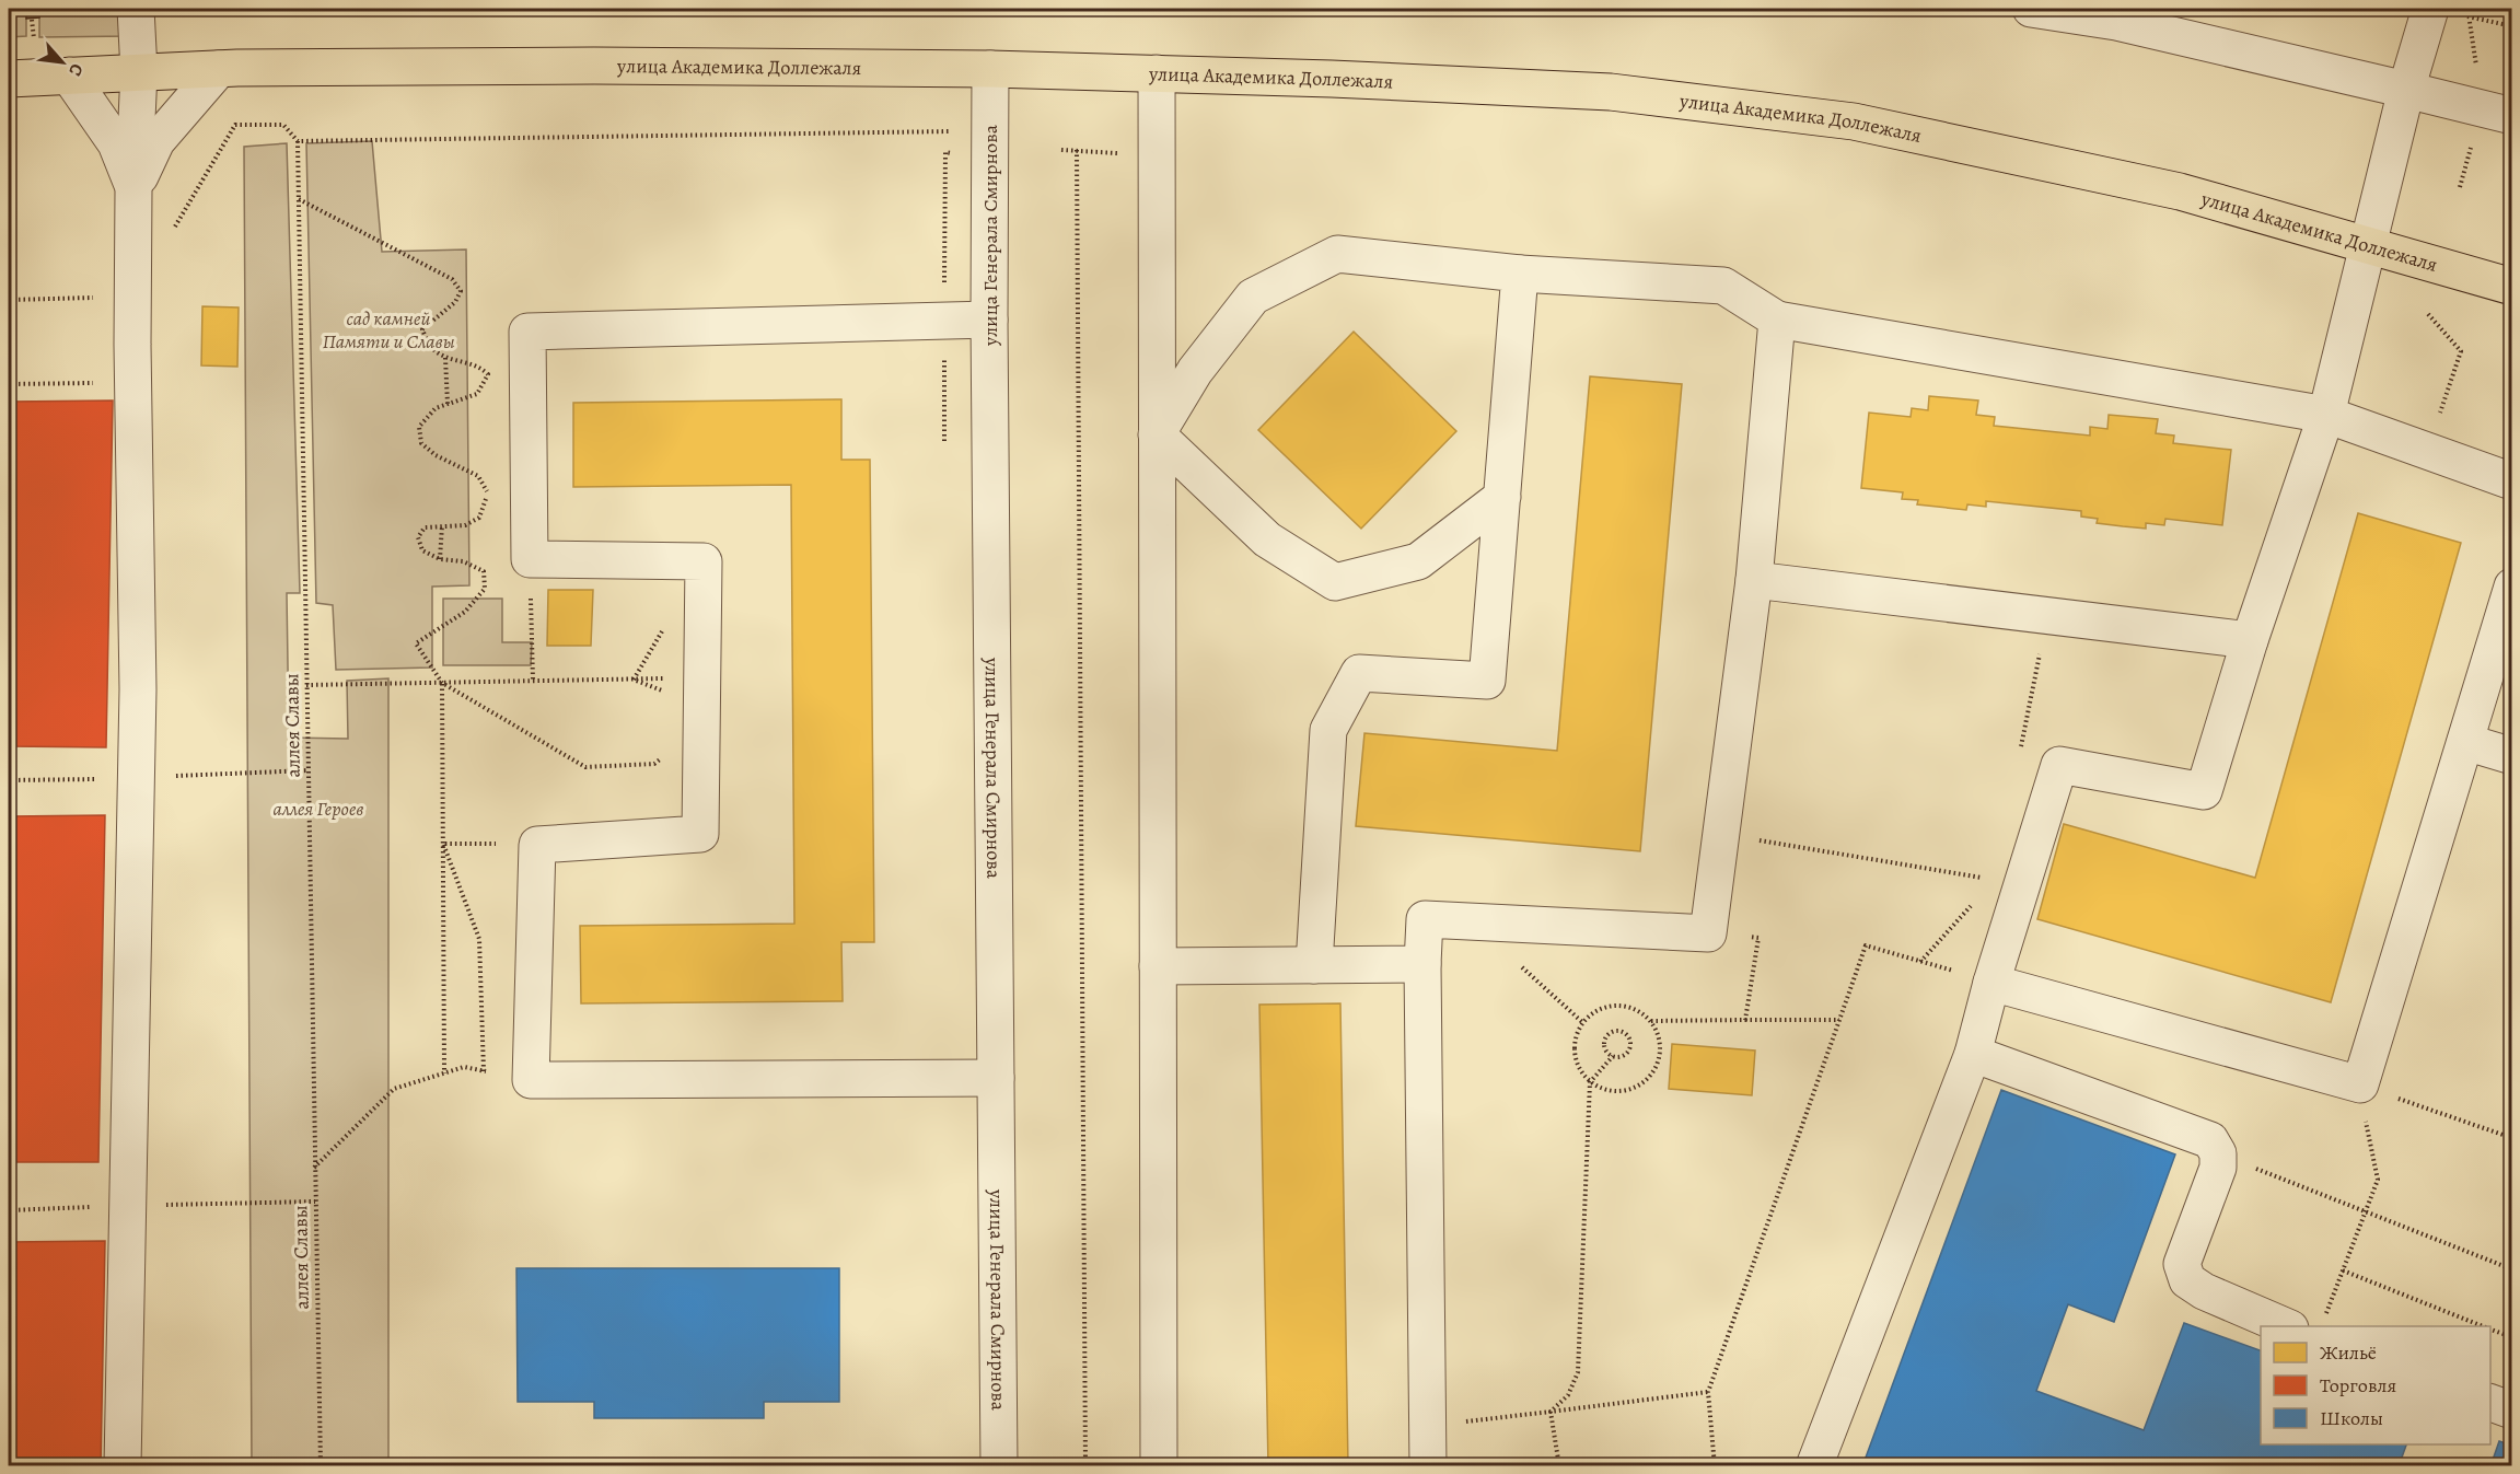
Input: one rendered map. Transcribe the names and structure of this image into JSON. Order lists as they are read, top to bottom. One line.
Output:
{"streets":{"main road":["улица Академика Доллежаля"],"street":["улица Генерала Смирнова"],"path":["аллея Славы"]},"crossings":[["улица Академика Доллежаля","улица Генерала Смирнова"]],"parks":["сад камней Памяти и Славы","аллея Героев"],"legend":["Жильё","Торговля","Школы"],"north":"bottom right"}
